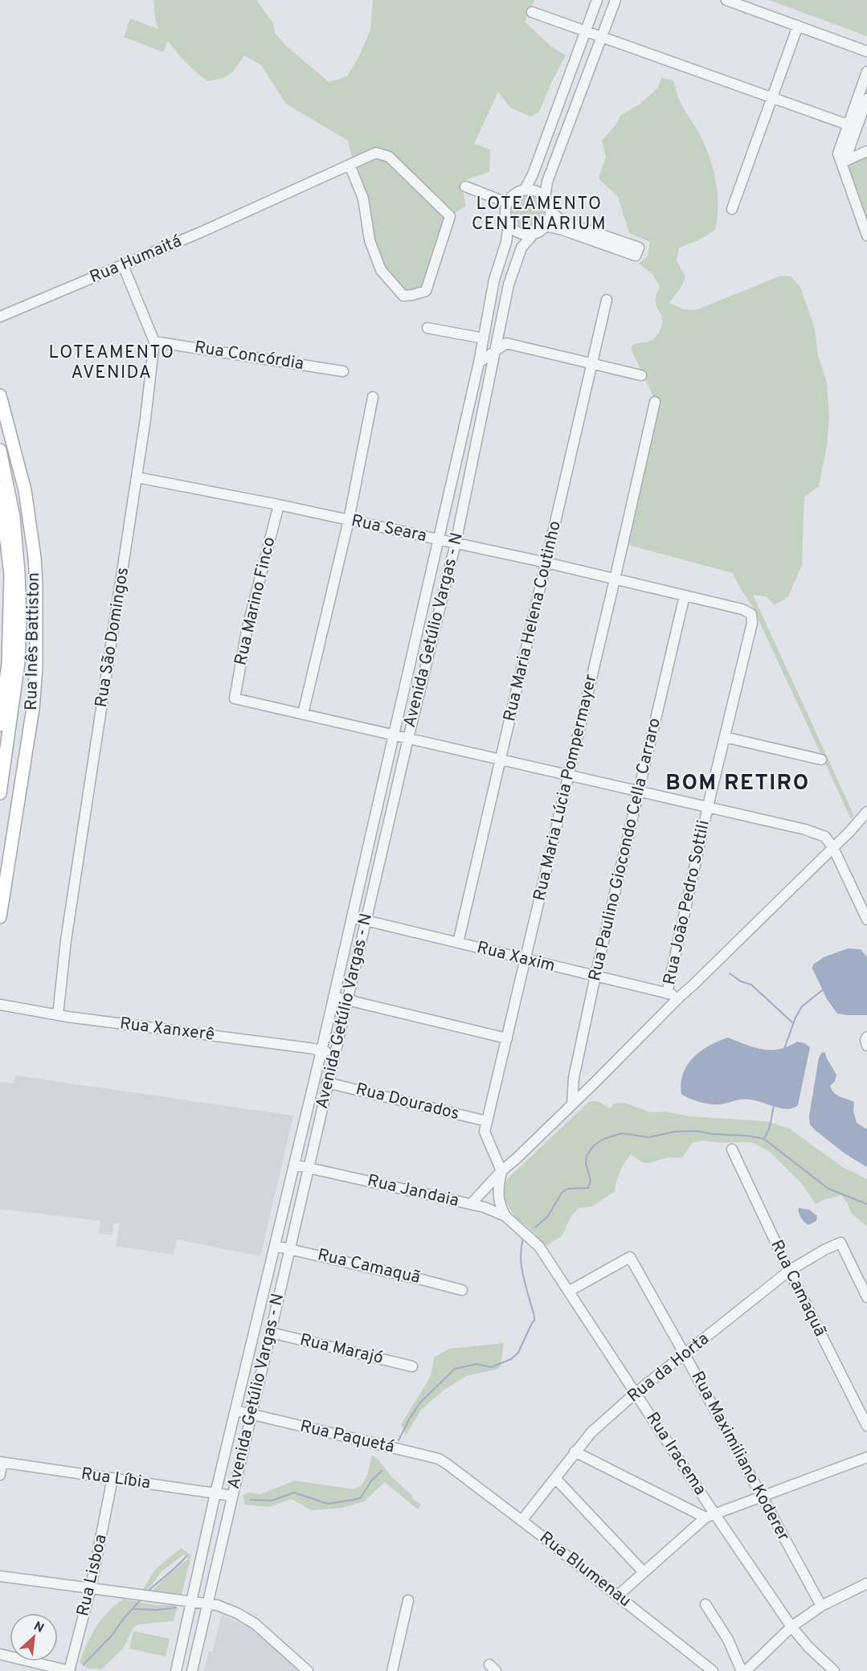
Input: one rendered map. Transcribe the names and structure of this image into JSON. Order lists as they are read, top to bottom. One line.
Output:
{"streets":{"main road":["Rua Inês Battiston"],"street":["Rua Humaitá","Rua Concórdia","Rua Seara","Rua Marino Finco","Rua Maria Helena Coutinho","Avenida Getúlio Vargas - N","Rua São Domingos","Rua Maria Lúcia Pompermayer","Rua Paulino Giocondo Cella Carraro","Rua João Pedro Sottili","Rua Xaxim","Rua Xanxerê","Rua Dourados","Rua Jandaia","Rua Camaquã","Rua Marajó","Rua da Horta","Rua Paquetá","Rua Iracema","Rua Maximiliano Koderer","Rua Líbia","Rua Blumenau","Rua Lisboa"]},"crossings":[["Rua Humaitá","Rua São Domingos"],["Rua Concórdia","Rua São Domingos"],["Rua Seara","Rua Marino Finco"],["Rua Seara","Rua Maria Helena Coutinho"],["Rua Seara","Avenida Getúlio Vargas - N"],["Rua Seara","Rua São Domingos"],["Rua Seara","Rua Maria Lúcia Pompermayer"],["Rua Seara","Rua Paulino Giocondo Cella Carraro"],["Rua Seara","Rua João Pedro Sottili"],["Rua Maria Helena Coutinho","Rua Xaxim"],["Avenida Getúlio Vargas - N","Rua Xaxim"],["Avenida Getúlio Vargas - N","Rua Xanxerê"],["Avenida Getúlio Vargas - N","Rua Dourados"],["Avenida Getúlio Vargas - N","Rua Jandaia"],["Avenida Getúlio Vargas - N","Rua Camaquã"],["Avenida Getúlio Vargas - N","Rua Marajó"],["Avenida Getúlio Vargas - N","Rua Paquetá"],["Avenida Getúlio Vargas - N","Rua Líbia"],["Rua São Domingos","Rua Xanxerê"],["Rua Maria Lúcia Pompermayer","Rua Xaxim"],["Rua Maria Lúcia Pompermayer","Rua Dourados"],["Rua Paulino Giocondo Cella Carraro","Rua Xaxim"],["Rua João Pedro Sottili","Rua Xaxim"],["Rua Jandaia","Rua Iracema"],["Rua Camaquã","Rua da Horta"],["Rua da Horta","Rua Iracema"],["Rua da Horta","Rua Maximiliano Koderer"],["Rua da Horta","Rua Blumenau"],["Rua Paquetá","Rua Blumenau"],["Rua Iracema","Rua Maximiliano Koderer"],["Rua Líbia","Rua Lisboa"]],"districts":["LOTEAMENTO CENTENARIUM","LOTEAMENTO AVENIDA","BOM RETIRO"],"north":"top right"}
